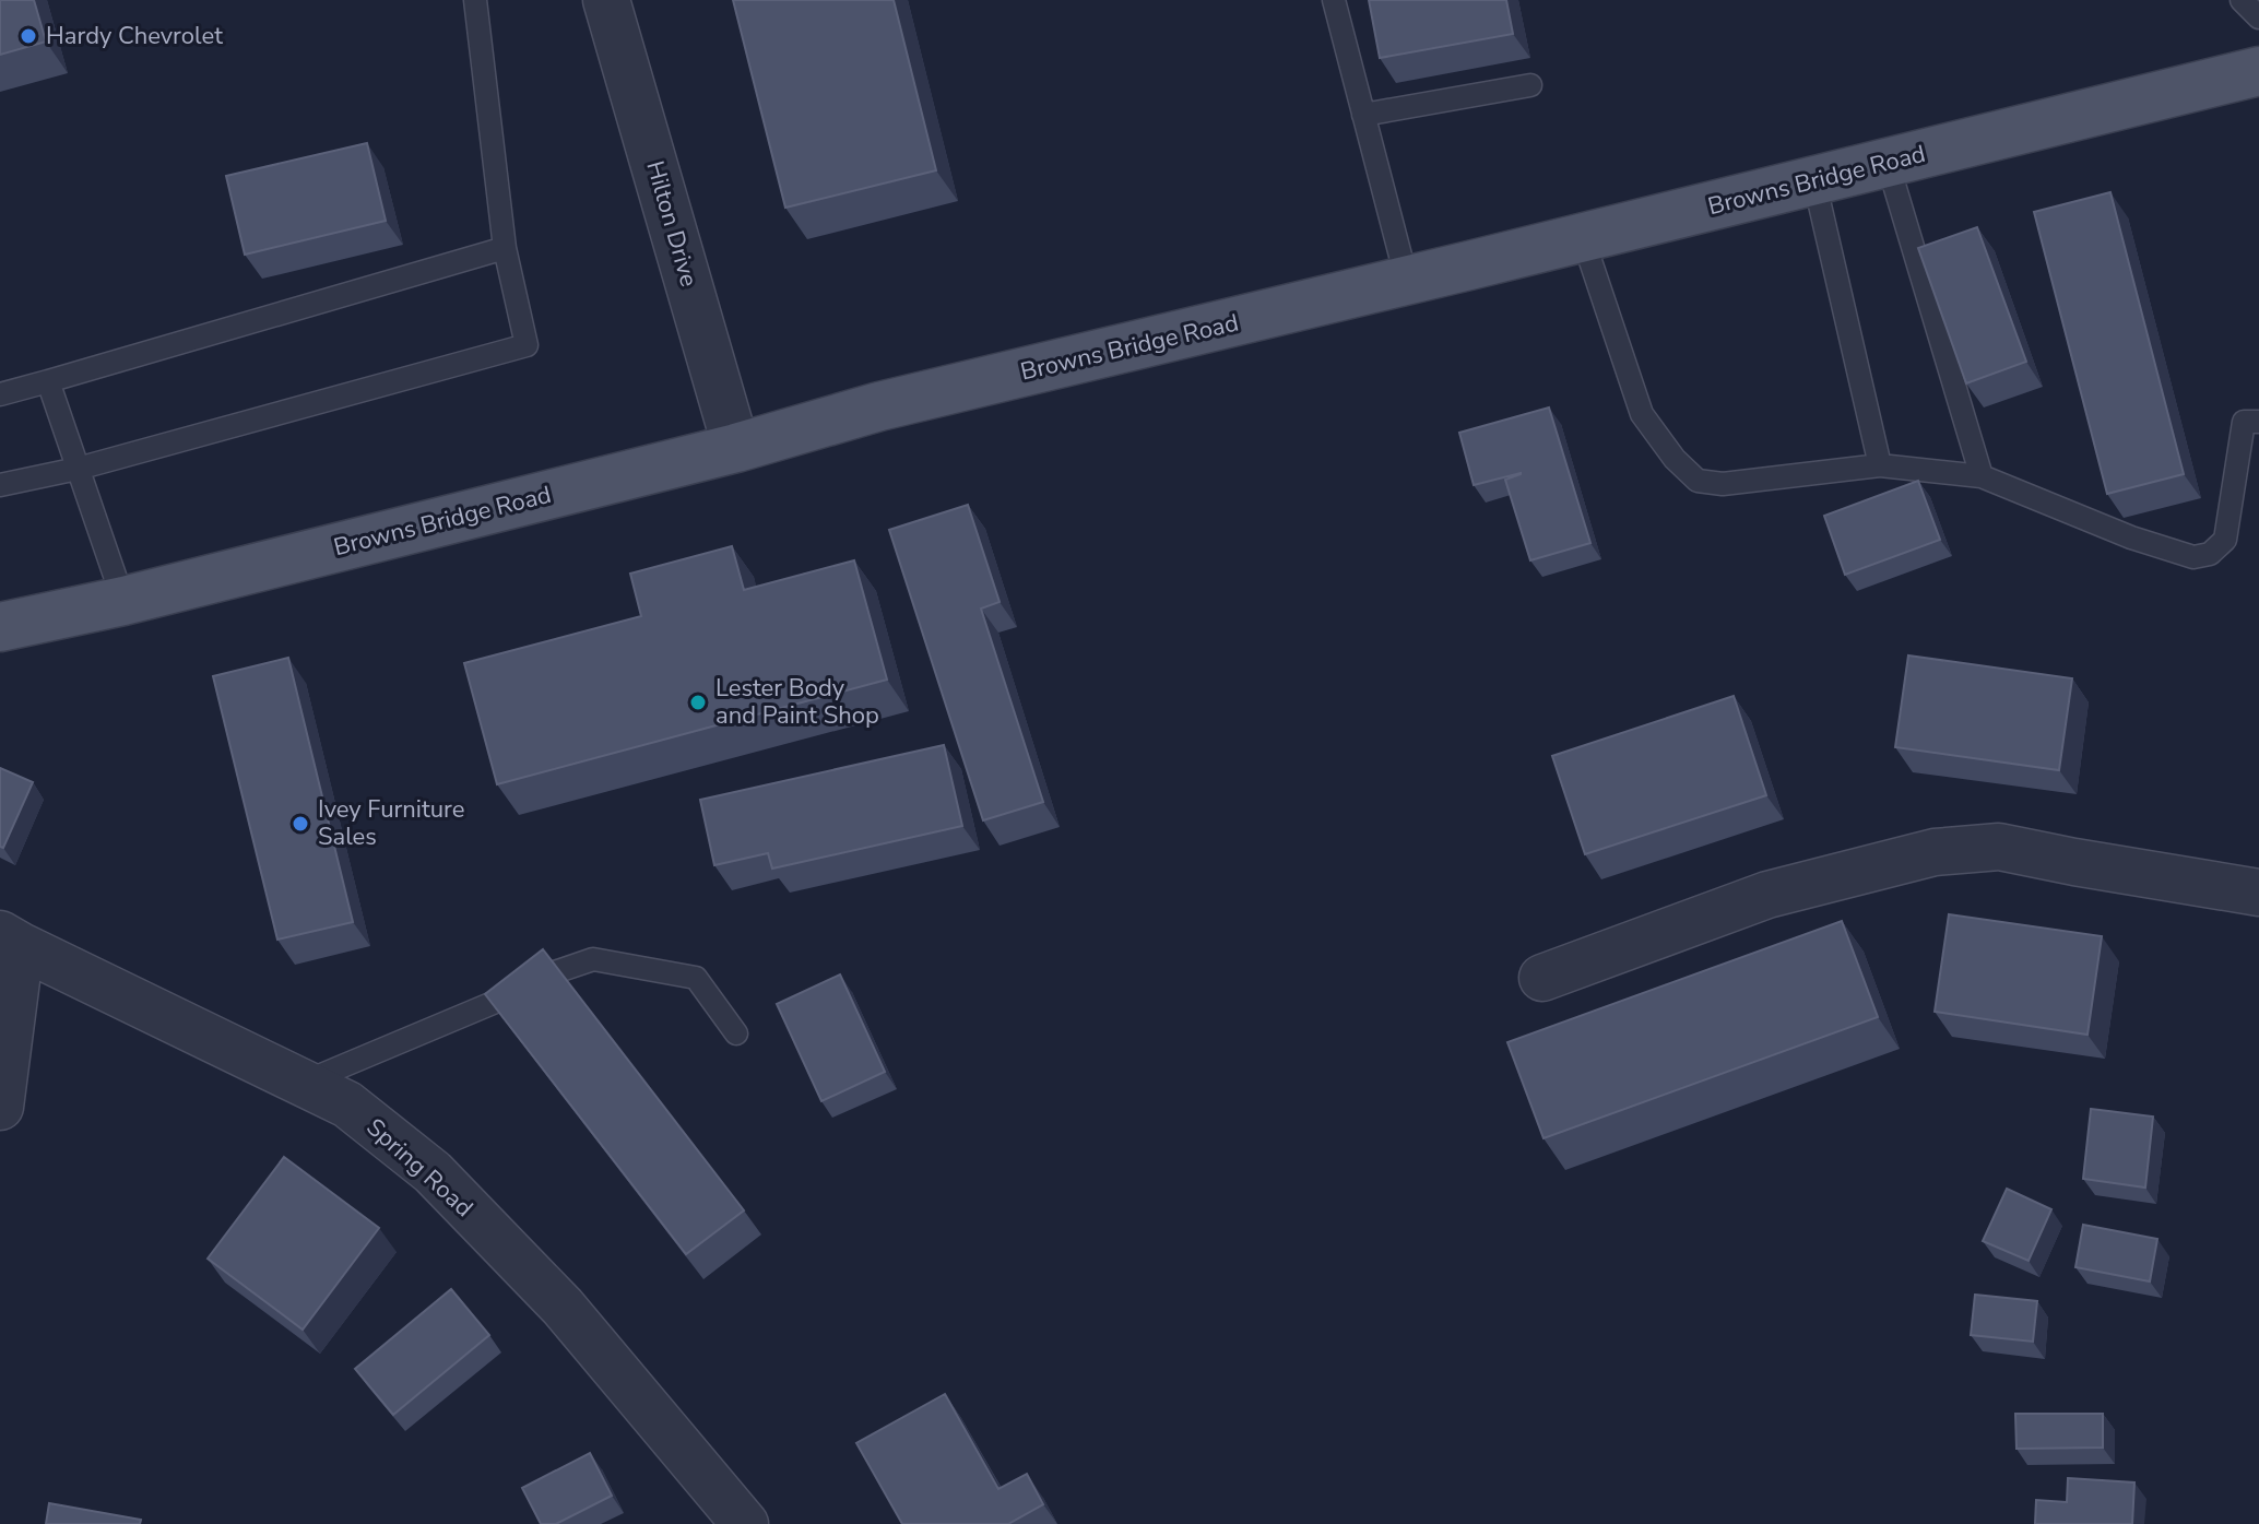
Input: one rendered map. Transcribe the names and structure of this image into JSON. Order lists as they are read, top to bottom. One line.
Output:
{"streets":{"main road":["Browns Bridge Road"],"street":["Hilton Drive","Spring Road"]},"crossings":[["Browns Bridge Road","Hilton Drive"]],"places":["Hardy Chevrolet","Lester Body and Paint Shop","Ivey Furniture Sales"]}
